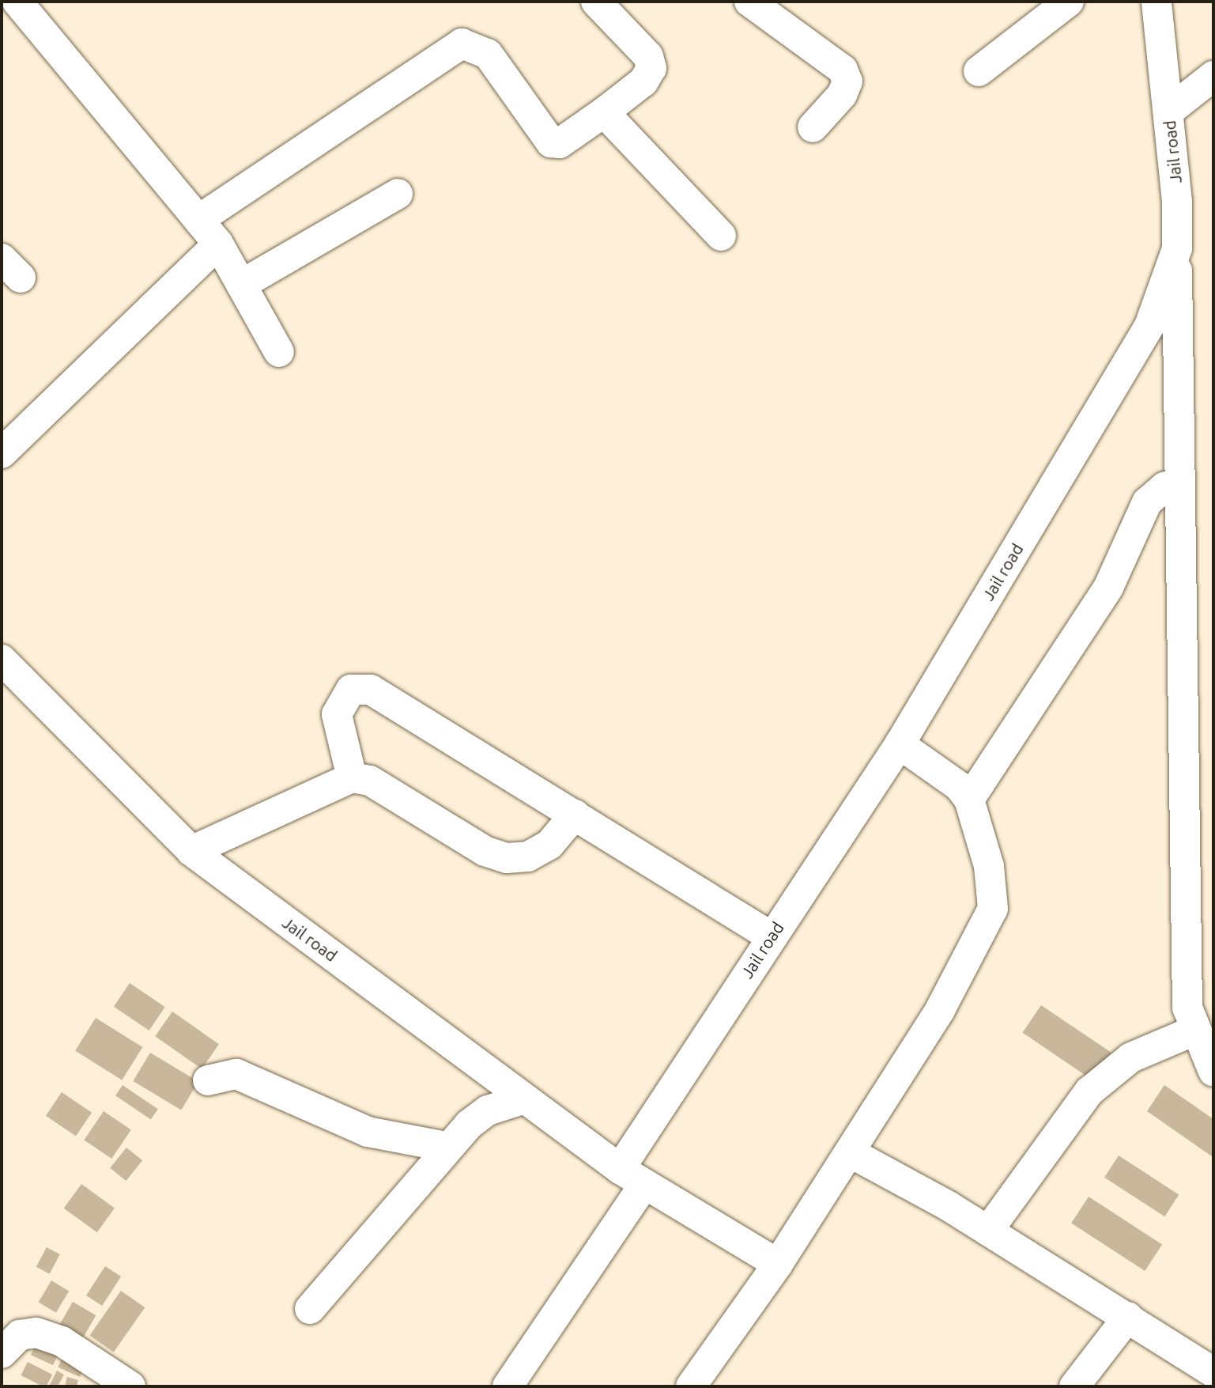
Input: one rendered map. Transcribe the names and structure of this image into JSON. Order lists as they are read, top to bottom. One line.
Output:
{"streets":{"street":["Jail road"]}}
